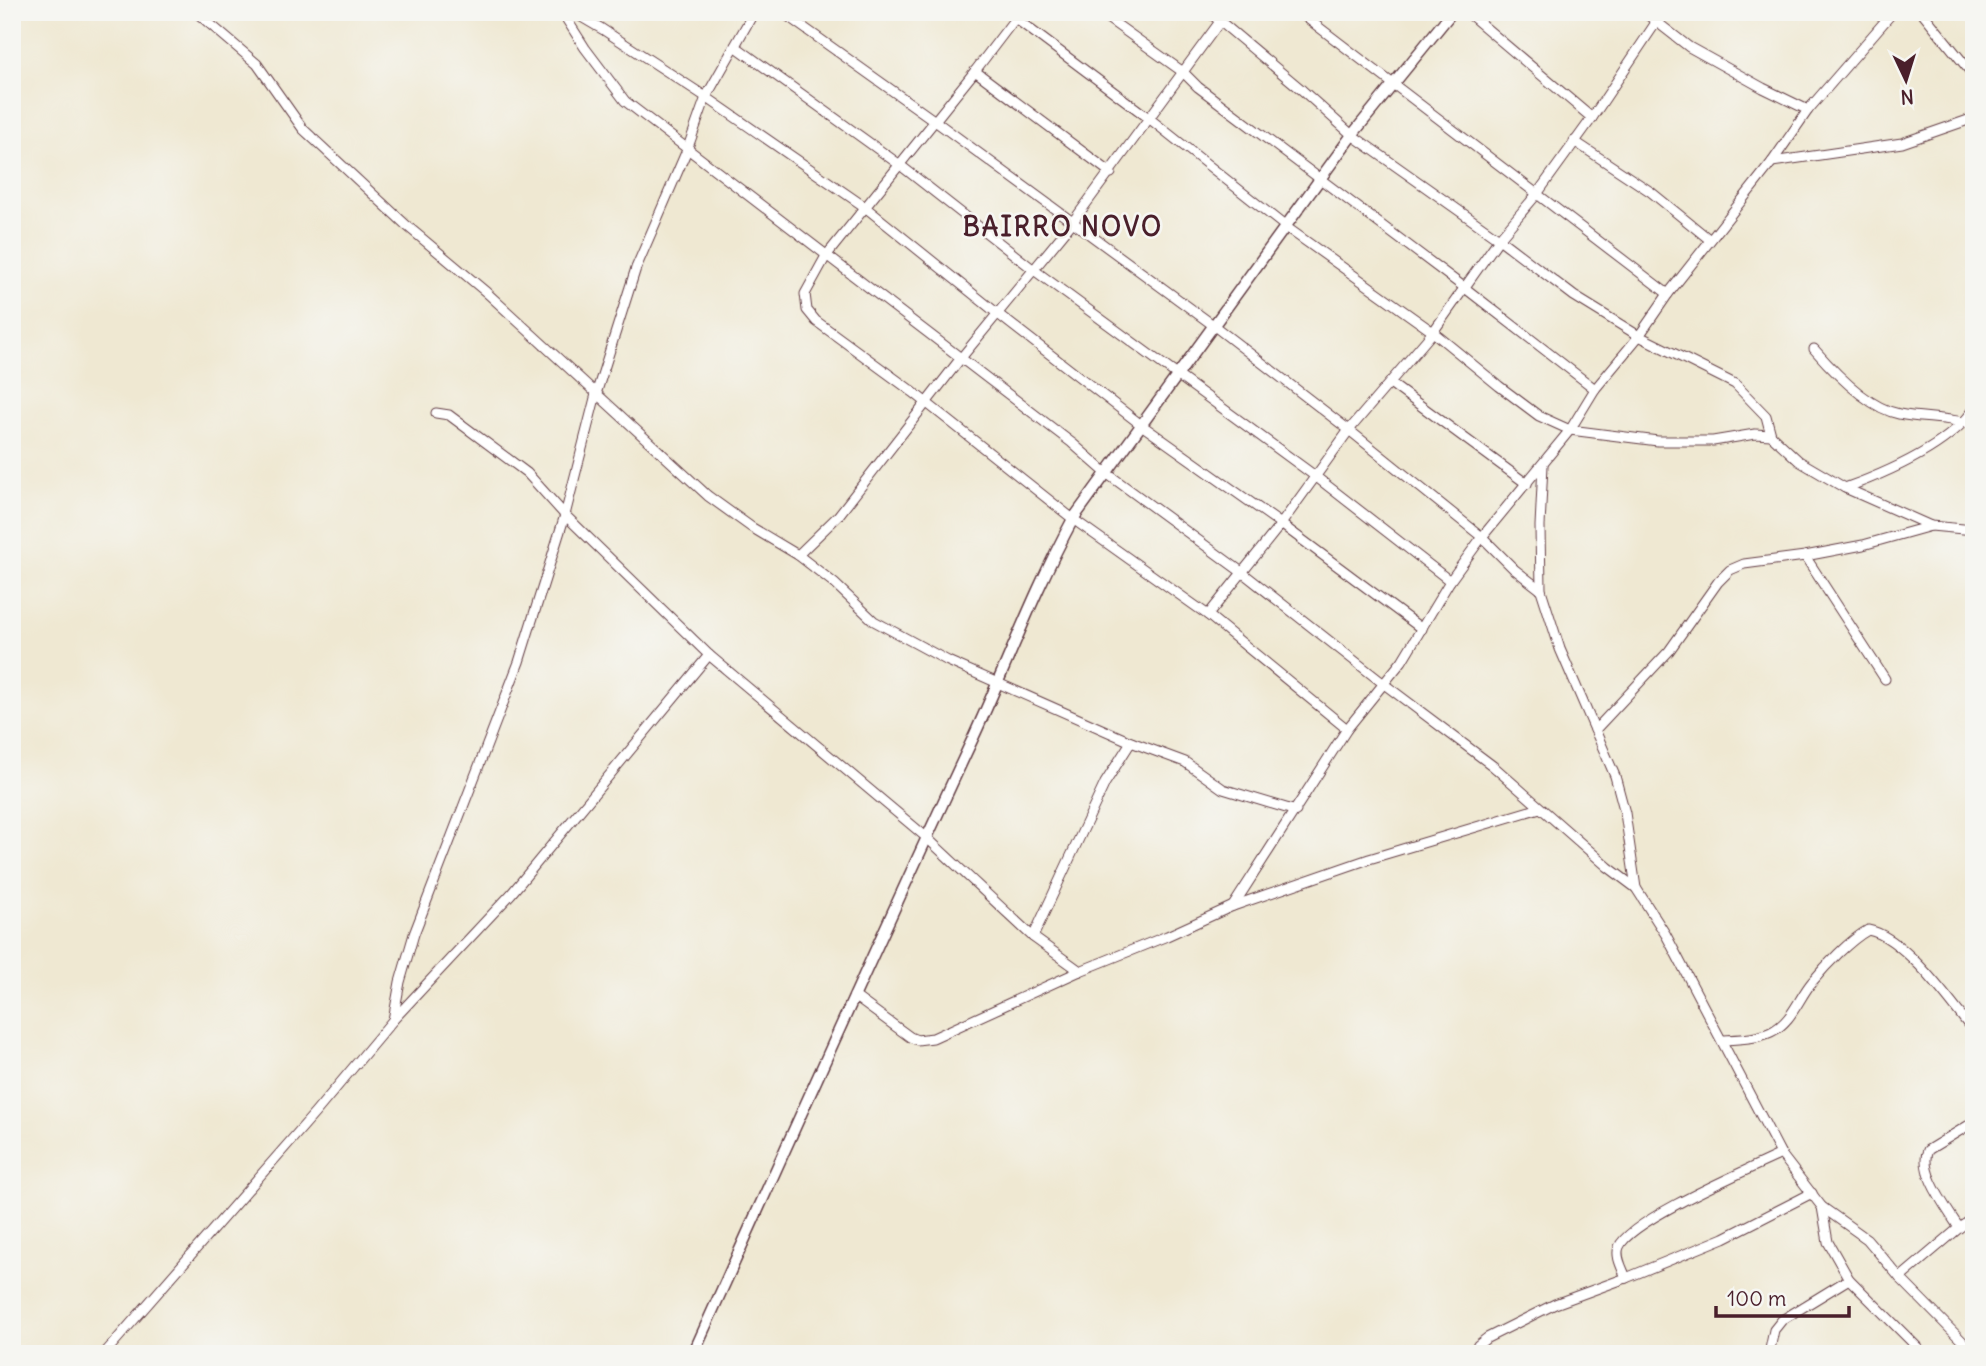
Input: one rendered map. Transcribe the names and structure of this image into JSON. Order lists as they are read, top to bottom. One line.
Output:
{"districts":["BAIRRO NOVO"],"scale_bar":"100 m","north":"bottom"}
